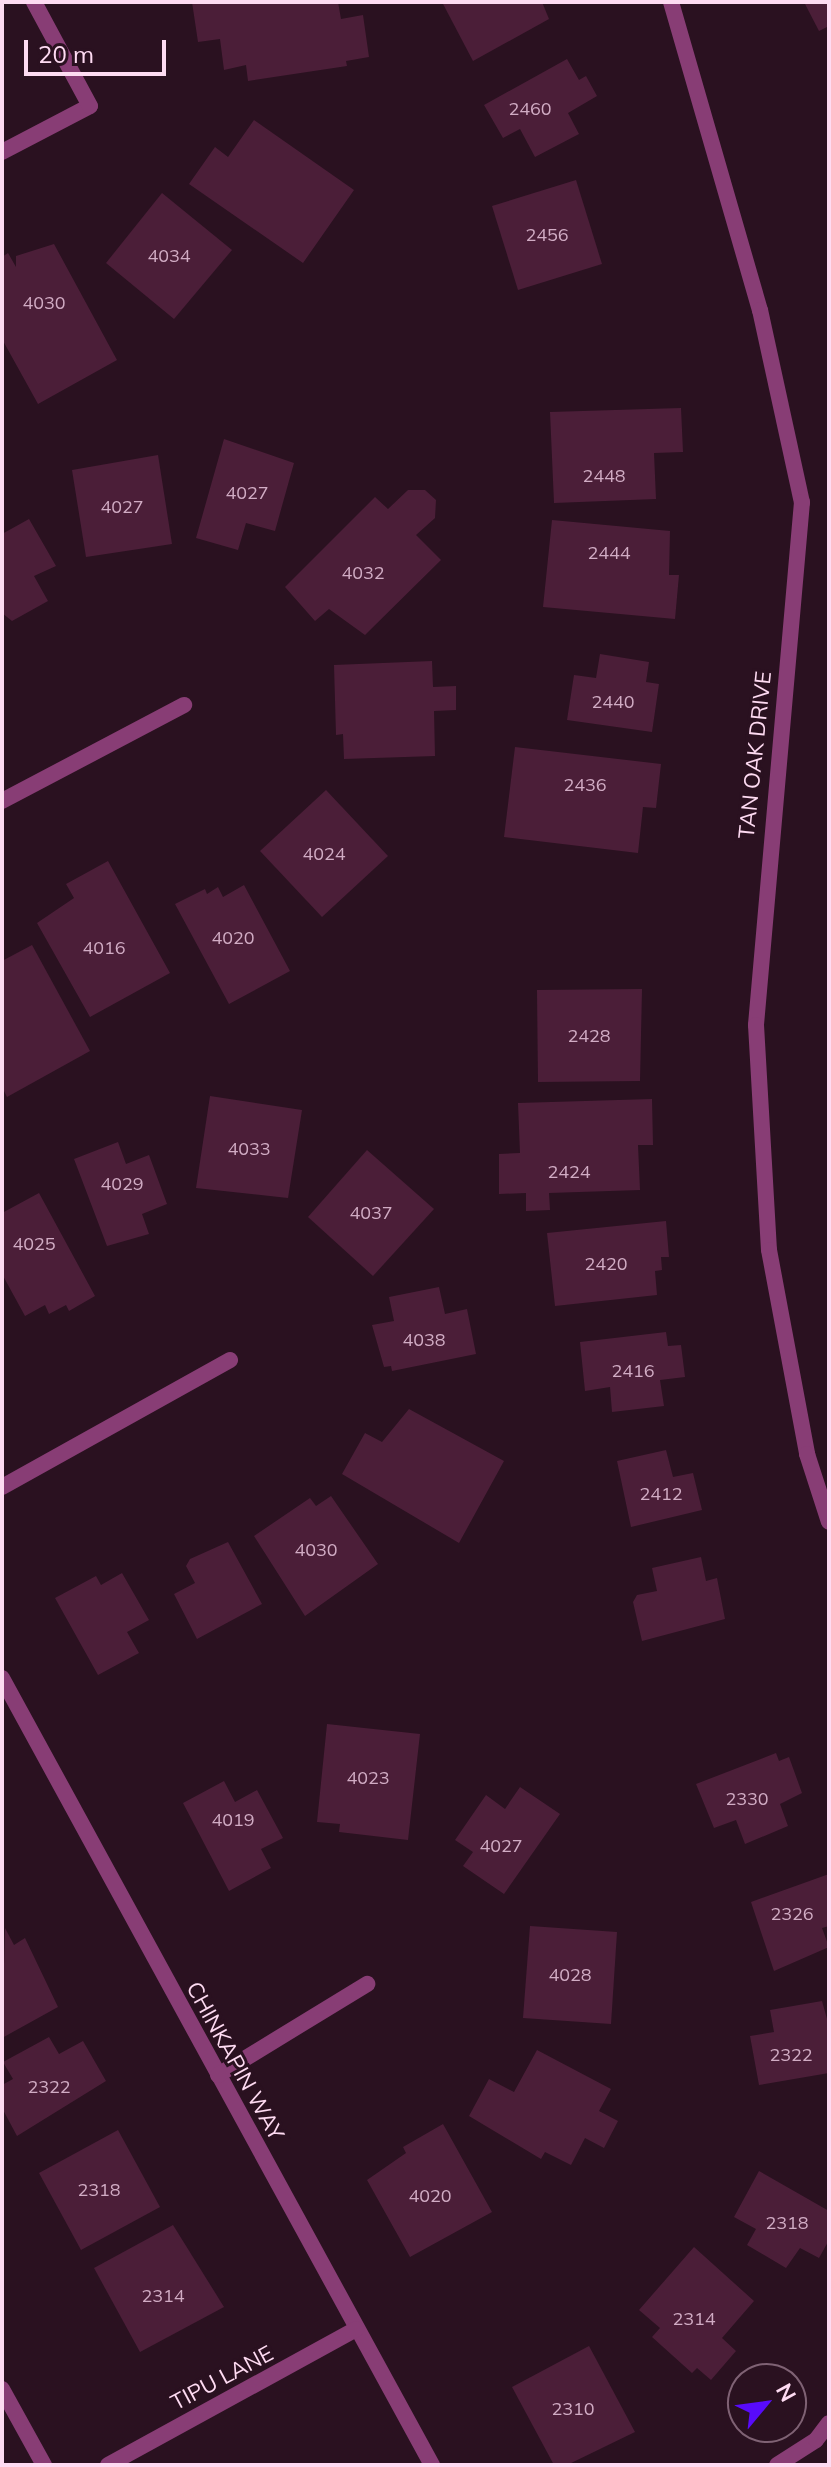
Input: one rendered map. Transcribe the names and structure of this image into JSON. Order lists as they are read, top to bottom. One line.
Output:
{"streets":{"street":["TAN OAK DRIVE","CHINKAPIN WAY","TIPU LANE"]},"crossings":[["CHINKAPIN WAY","TIPU LANE"]],"house_numbers":["2460","2456","4034","4030","2448","4027","4027","2444","4032","2440","2436","4024","4020","4016","2428","4033","2424","4029","4037","4025","2420","4038","2416","2412","4030","4023","2330","4019","4027","2326","4028","2322","2322","2318","4020","2318","2314","2314","2310"],"scale_bar":"20 m","north":"top right"}
